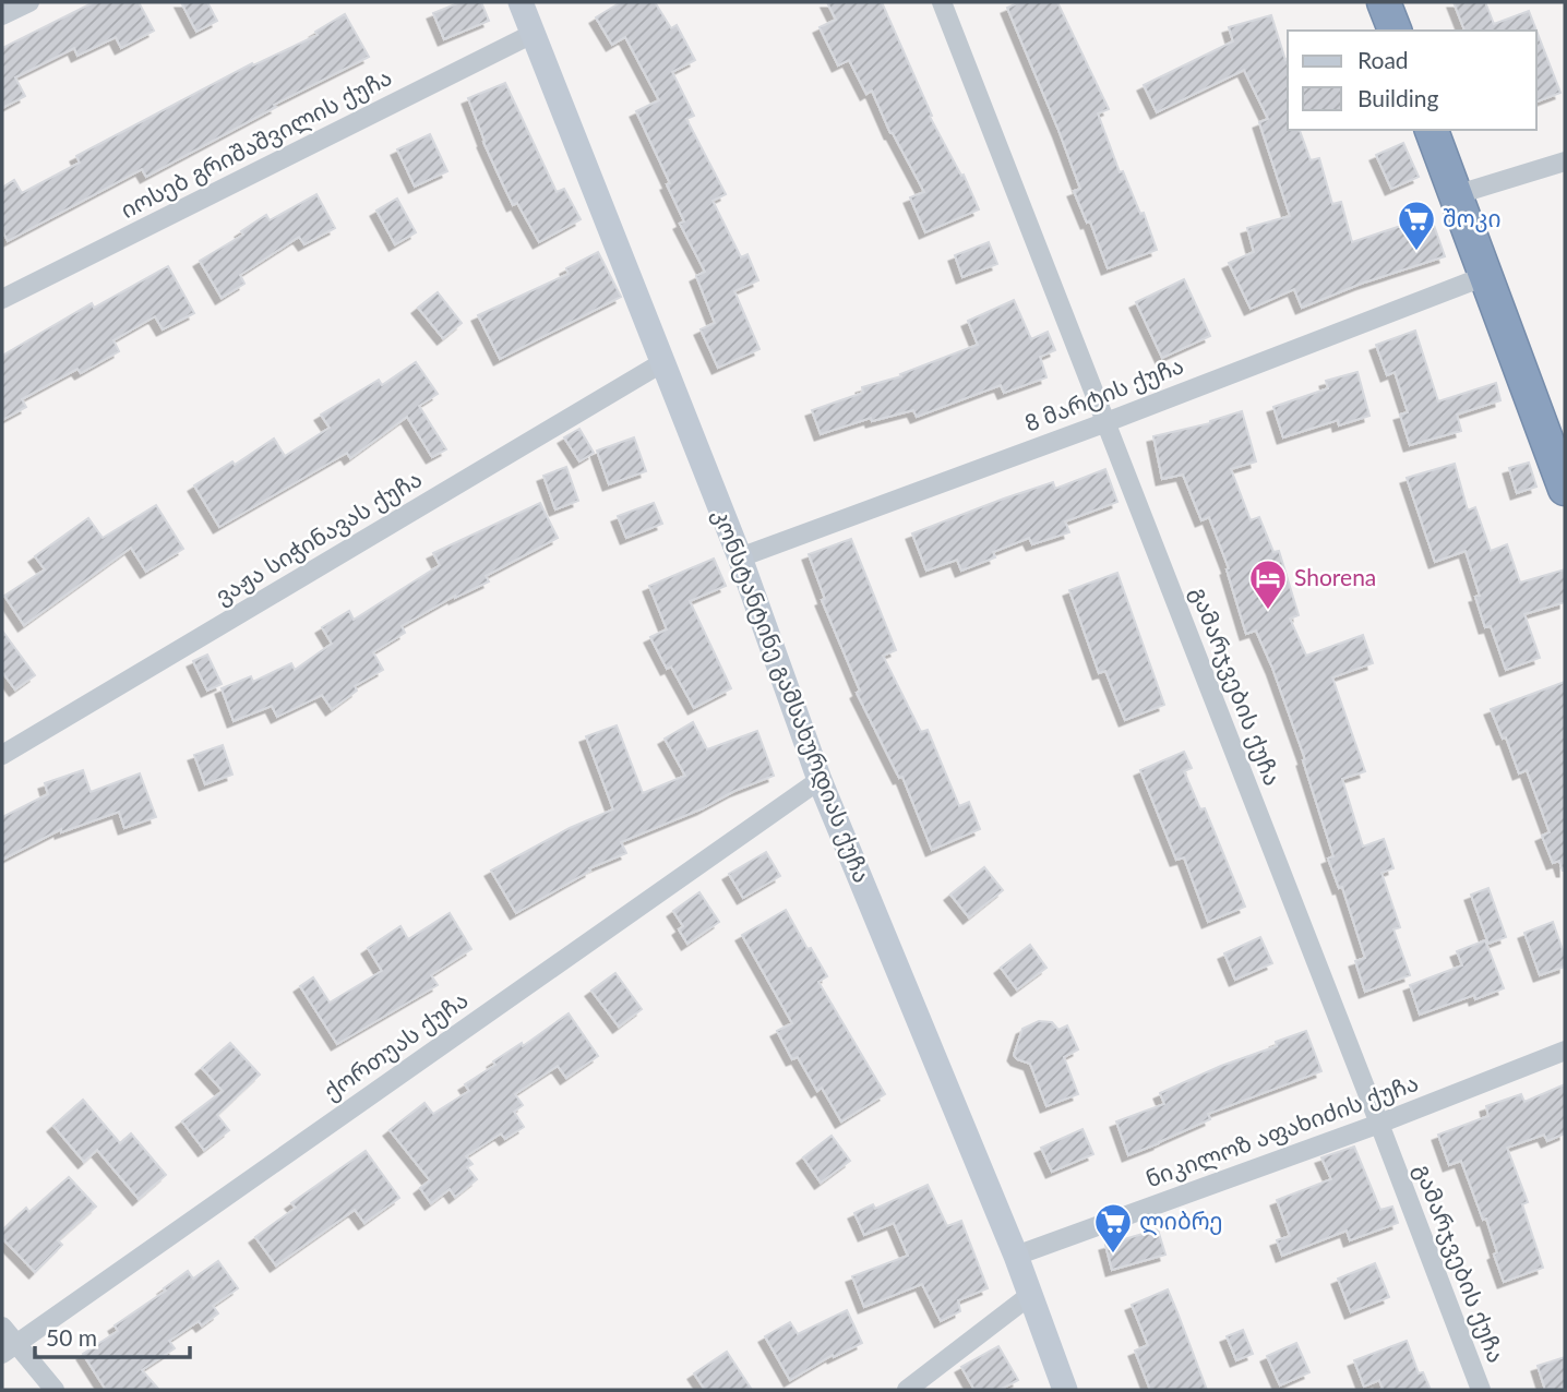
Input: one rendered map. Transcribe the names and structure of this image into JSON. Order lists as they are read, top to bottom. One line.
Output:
{"streets":{"main road":["კონსტანტინე გამსახურდიას ქუჩა"],"street":["იოსებ გრიშაშვილის ქუჩა","8 მარტის ქუჩა","ვაჟა სიჭინავას ქუჩა","გამარჯვების ქუჩა","ქორთუას ქუჩა","ნიკილოზ აფახიძის ქუჩა"]},"crossings":[["იოსებ გრიშაშვილის ქუჩა","კონსტანტინე გამსახურდიას ქუჩა"],["8 მარტის ქუჩა","გამარჯვების ქუჩა"],["8 მარტის ქუჩა","კონსტანტინე გამსახურდიას ქუჩა"],["ვაჟა სიჭინავას ქუჩა","კონსტანტინე გამსახურდიას ქუჩა"],["გამარჯვების ქუჩა","ნიკილოზ აფახიძის ქუჩა"],["კონსტანტინე გამსახურდიას ქუჩა","ქორთუას ქუჩა"],["კონსტანტინე გამსახურდიას ქუჩა","ნიკილოზ აფახიძის ქუჩა"]],"places":{"supermarket":["შოკი","ლიბრე"],"hotel":["Shorena"]},"legend":["Road","Building"],"scale_bar":"50 m"}
